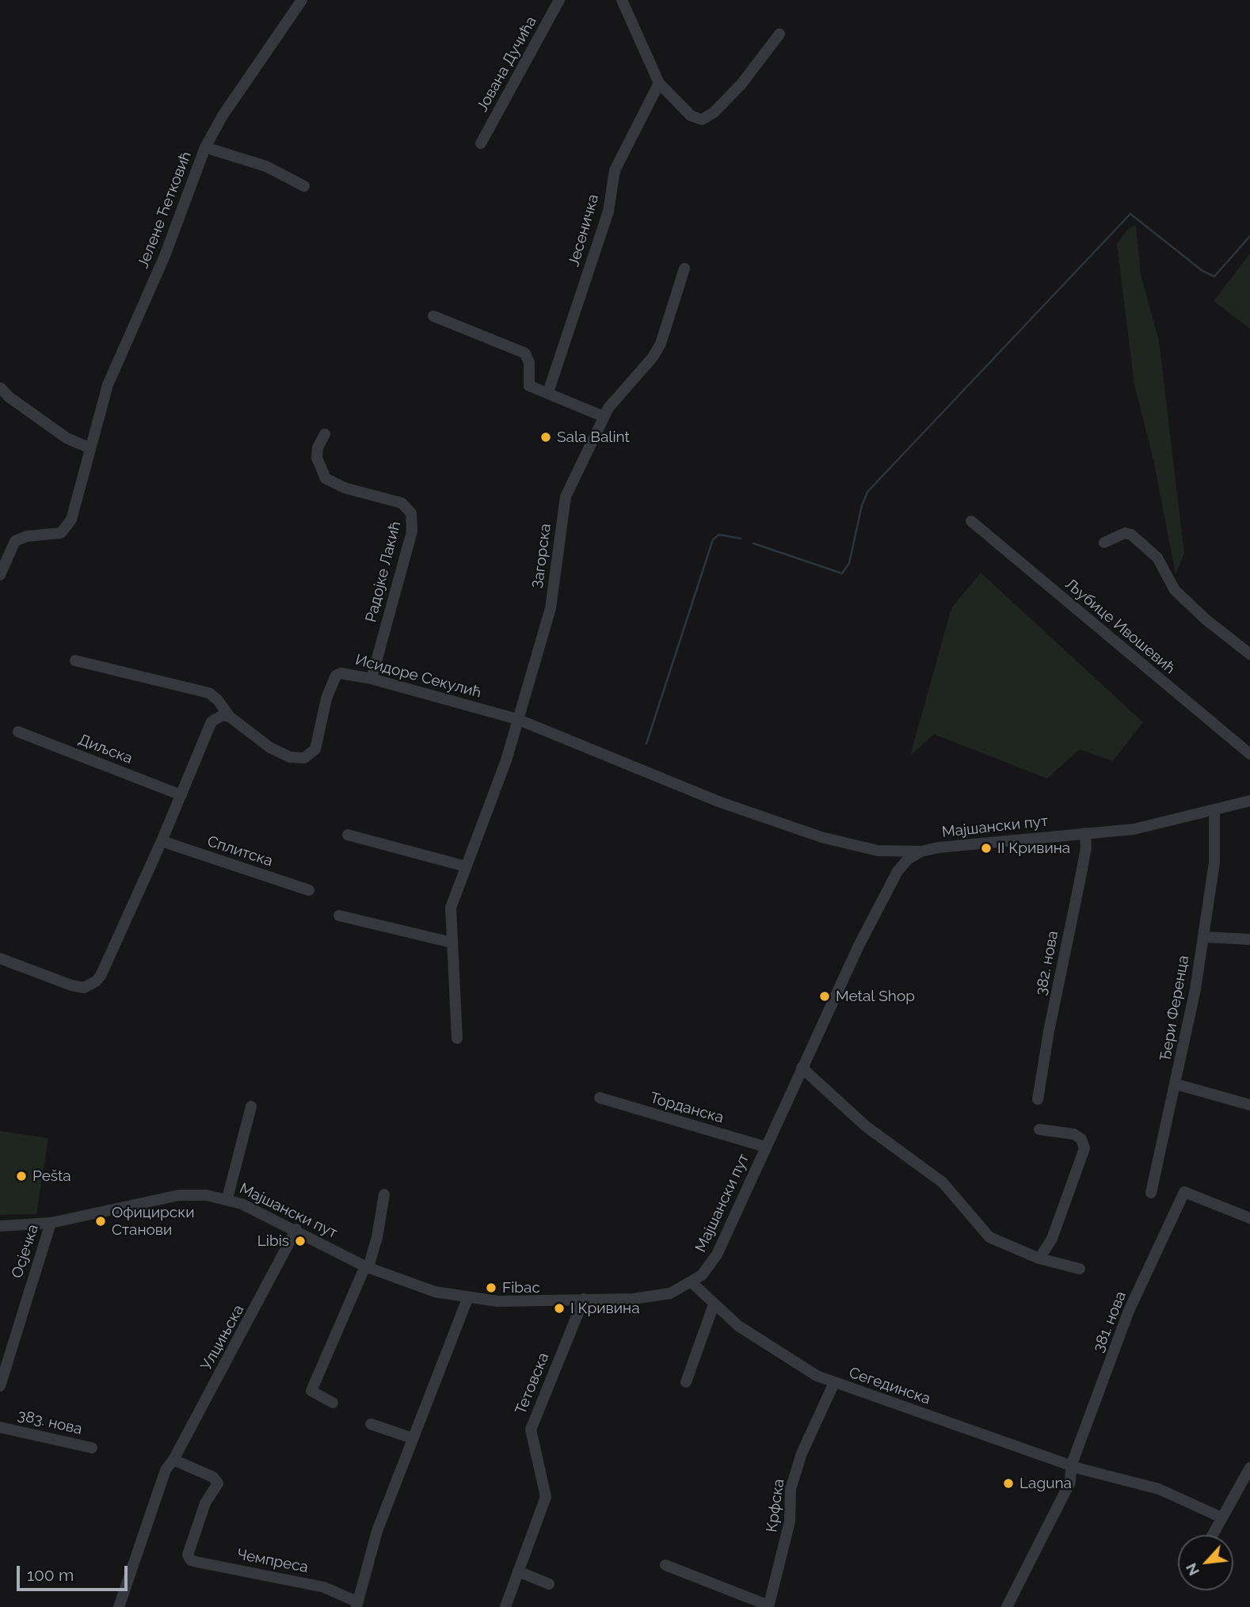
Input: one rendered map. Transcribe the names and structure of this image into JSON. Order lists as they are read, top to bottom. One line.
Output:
{"streets":{"street":["Јована Дучића","Јелене Ћетковић","Јесеничка","Загорска","Радојке Лакић","Љубице Ивошевић","Исидоре Секулић","Диљска","Мајшански пут","Сплитска","382. нова","Ђери Ференца","Торданска","Осјечка","381. нова","Улцињска","Тетовска","Сегединска","383. нова","Крфска","Чемпреса"]},"crossings":[["Загорска","Исидоре Секулић"],["Радојке Лакић","Исидоре Секулић"],["Исидоре Секулић","Мајшански пут"],["Мајшански пут","382. нова"],["Мајшански пут","Ђери Ференца"],["Мајшански пут","Торданска"],["Мајшански пут","Осјечка"],["Мајшански пут","Улцињска"],["Мајшански пут","Тетовска"],["Мајшански пут","Сегединска"],["381. нова","Сегединска"],["Улцињска","Чемпреса"],["Сегединска","Крфска"]],"places":["Sala Balint","II Кривина","Metal Shop","Pešta","Официрски Станови","Libis","Fibac","I Кривина","Laguna"],"scale_bar":"100 m","north":"bottom left"}
